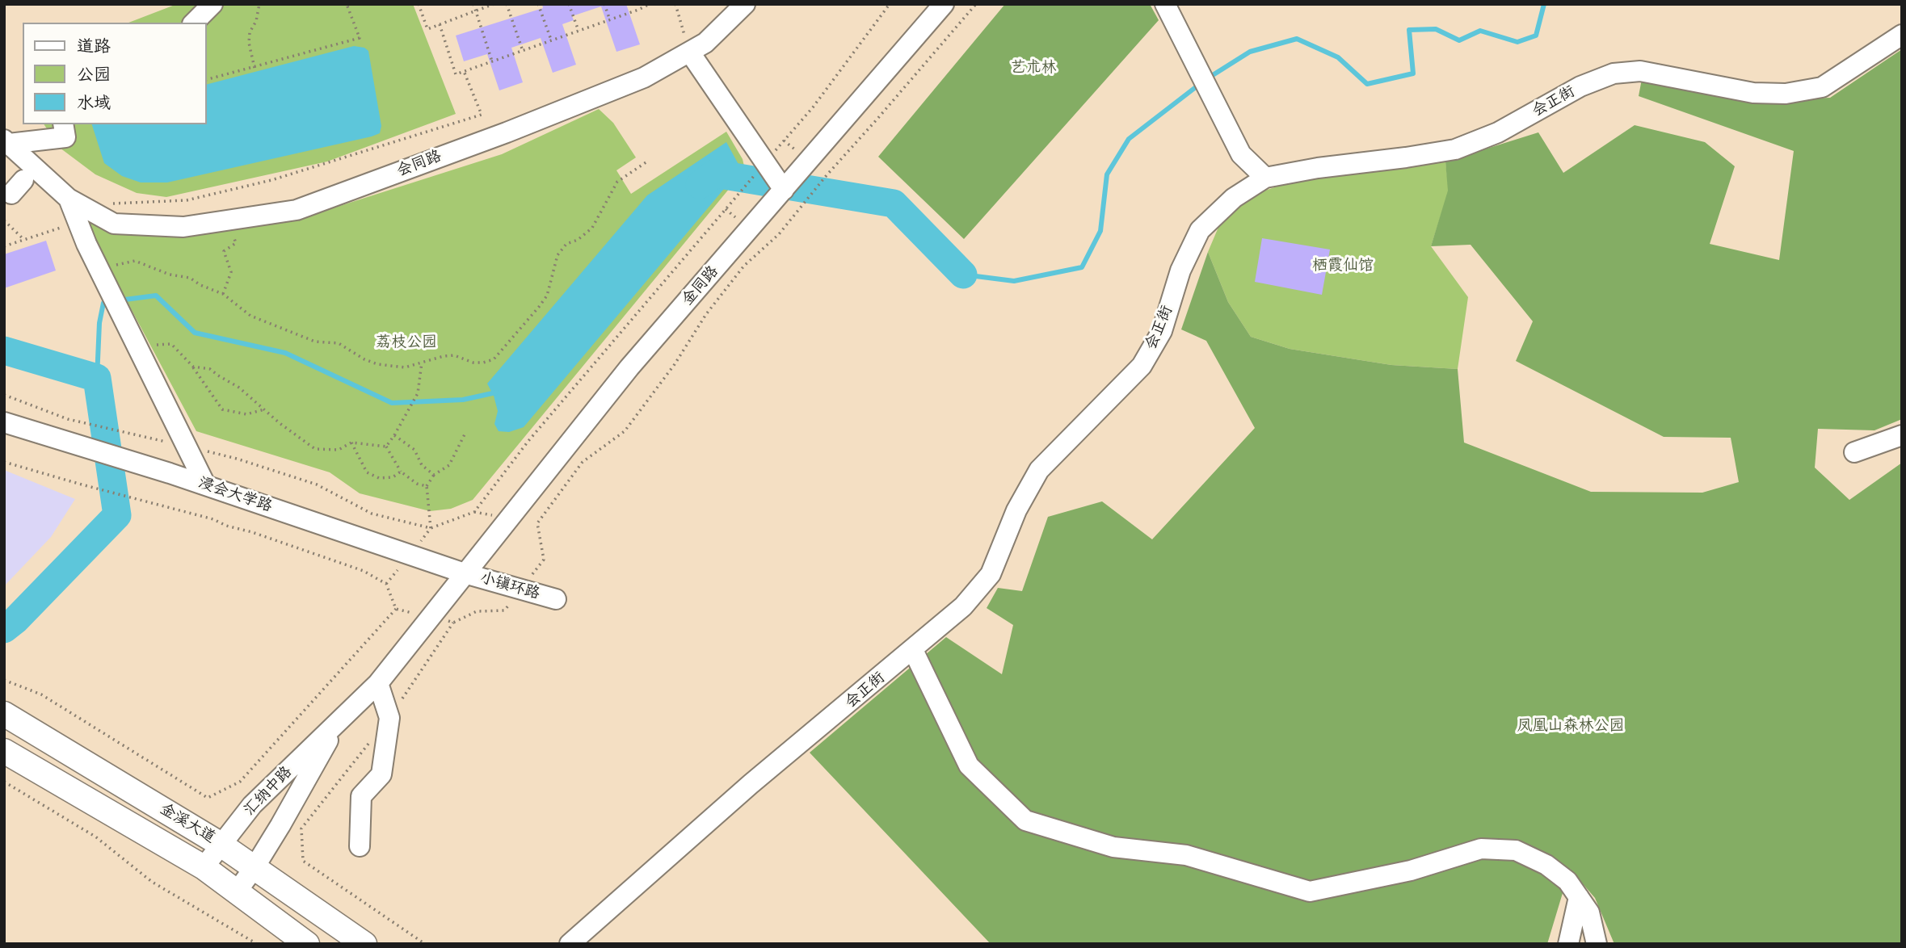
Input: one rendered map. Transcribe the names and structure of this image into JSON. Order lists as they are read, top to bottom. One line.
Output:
{"streets":{"main road":["金溪大道"],"street":["会正街","会同路","金同路","浸会大学路","小镇环路","汇纳中路"]},"crossings":[["会同路","浸会大学路"],["金同路","浸会大学路"],["金同路","小镇环路"],["金同路","汇纳中路"],["浸会大学路","小镇环路"],["浸会大学路","汇纳中路"],["小镇环路","汇纳中路"],["汇纳中路","金溪大道"]],"parks":["艺术林","栖霞仙馆","荔枝公园","凤凰山森林公园"],"legend":["道路","公园","水域"]}
